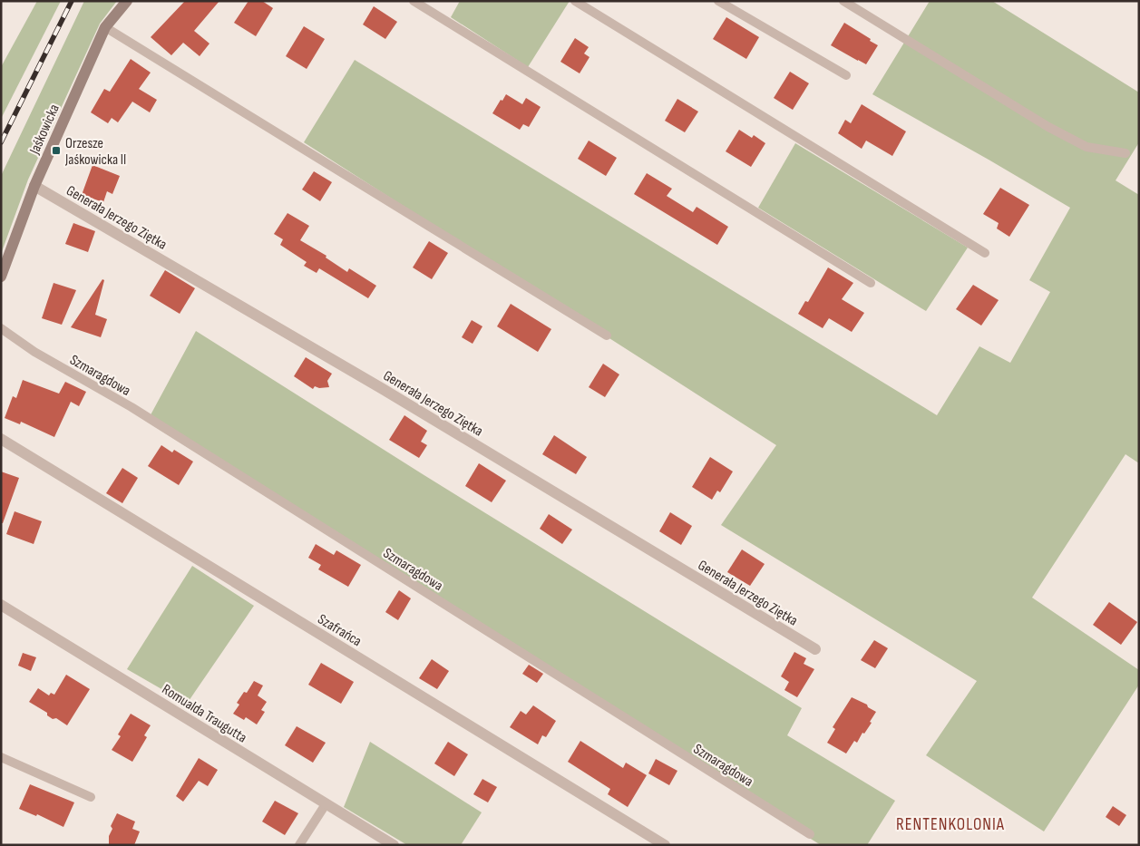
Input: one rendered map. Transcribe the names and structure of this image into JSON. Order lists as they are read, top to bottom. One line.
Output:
{"streets":{"street":["Jaśkowicka","Generała Jerzego Ziętka","Szafrańca","Romualda Traugutta"],"lane":["Szmaragdowa"]},"crossings":[["Jaśkowicka","Generała Jerzego Ziętka"]],"districts":["RENTENKOLONIA"],"places":{"transit":["Orzesze Jaśkowicka II"]}}
